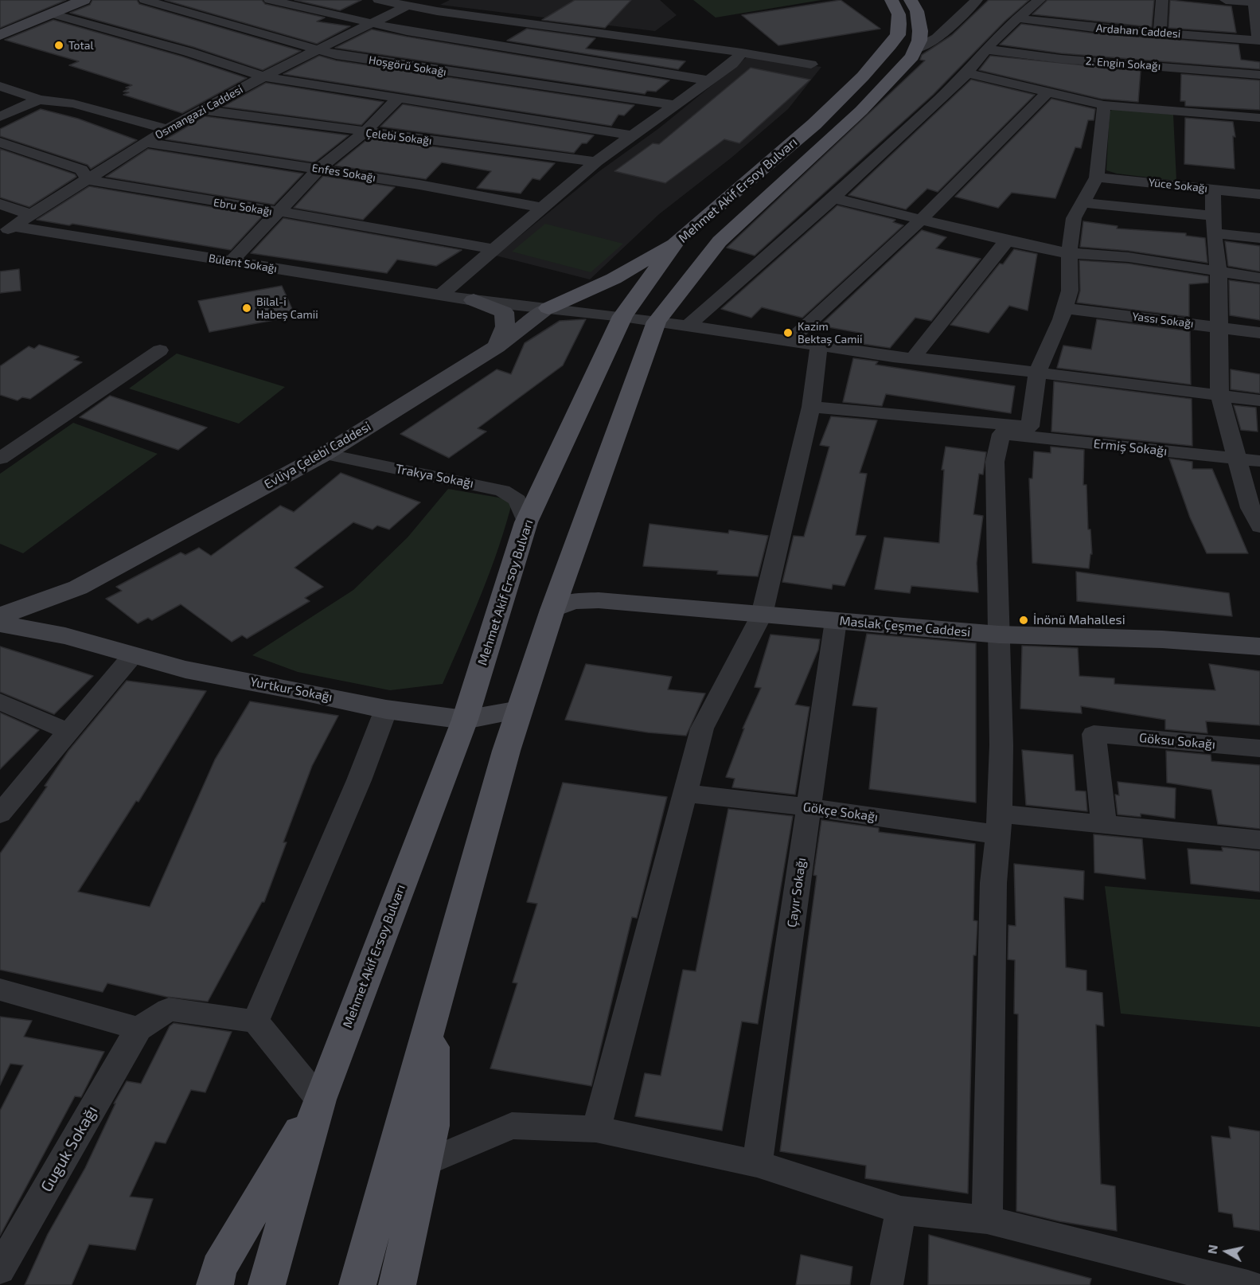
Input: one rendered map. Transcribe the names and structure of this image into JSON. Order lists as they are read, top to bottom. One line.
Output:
{"streets":{"main road":["Mehmet Akif Ersoy Bulvarı"],"street":["Ardahan Caddesi","2. Engin Sokağı","Hoşgörü Sokağı","Osmangazi Caddesi","Çelebi Sokağı","Enfes Sokağı","Yüce Sokağı","Ebru Sokağı","Bülent Sokağı","Yassı Sokağı","Ermiş Sokağı","Evliya Çelebi Caddesi","Trakya Sokağı","Maslak Çeşme Caddesi","Yurtkur Sokağı","Göksu Sokağı","Gökçe Sokağı","Çayır Sokağı","Guguk Sokağı"]},"crossings":[["Hoşgörü Sokağı","Osmangazi Caddesi"],["Osmangazi Caddesi","Çelebi Sokağı"],["Osmangazi Caddesi","Enfes Sokağı"],["Osmangazi Caddesi","Ebru Sokağı"],["Osmangazi Caddesi","Bülent Sokağı"],["Mehmet Akif Ersoy Bulvarı","Bülent Sokağı"],["Mehmet Akif Ersoy Bulvarı","Trakya Sokağı"],["Mehmet Akif Ersoy Bulvarı","Maslak Çeşme Caddesi"],["Mehmet Akif Ersoy Bulvarı","Yurtkur Sokağı"],["Bülent Sokağı","Evliya Çelebi Caddesi"],["Evliya Çelebi Caddesi","Trakya Sokağı"],["Evliya Çelebi Caddesi","Yurtkur Sokağı"],["Maslak Çeşme Caddesi","Çayır Sokağı"],["Göksu Sokağı","Gökçe Sokağı"],["Gökçe Sokağı","Çayır Sokağı"]],"places":["Total","Bilal-i Habeş Camii","Kazim Bektaş Camii","İnönü Mahallesi"],"north":"left"}
